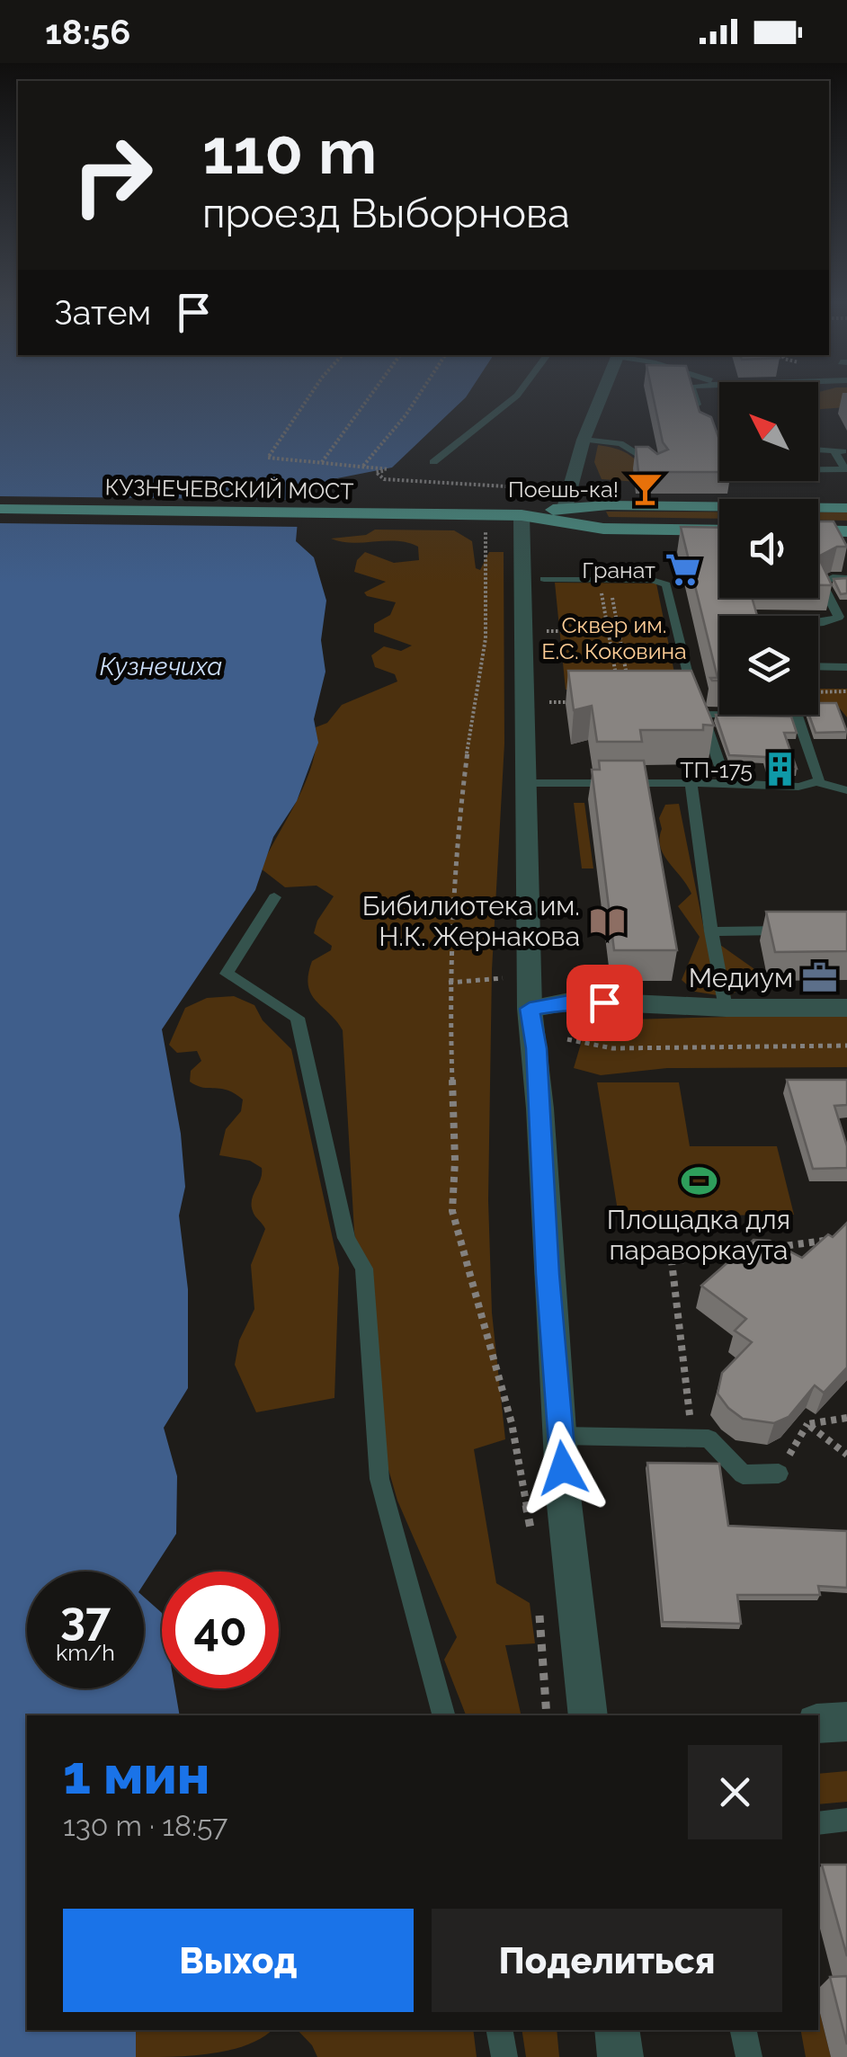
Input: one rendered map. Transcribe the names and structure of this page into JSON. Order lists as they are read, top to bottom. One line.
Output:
{"streets":{"main road":["КУЗНЕЧЕВСКИЙ МОСТ"]},"water":["Кузнечиха"],"parks":["Сквер им. Е.С. Коковина"],"places":{"bar":["Поешь-ка!"],"supermarket":["Гранат"],"building":["ТП-175"],"library":["Бибилиотека им. Н.К. Жернакова"],"office":["Медиум"],"sports":["Площадка для параворкаута"]},"north":"top left","page":{"status":"18:56","turn":["110 m","проезд Выборнова"],"then":"Затем","speed":"37 km/h","limit":"40","heading":["1 мин","130 m · 18:57"],"buttons":["Выход","Поделиться"]}}
